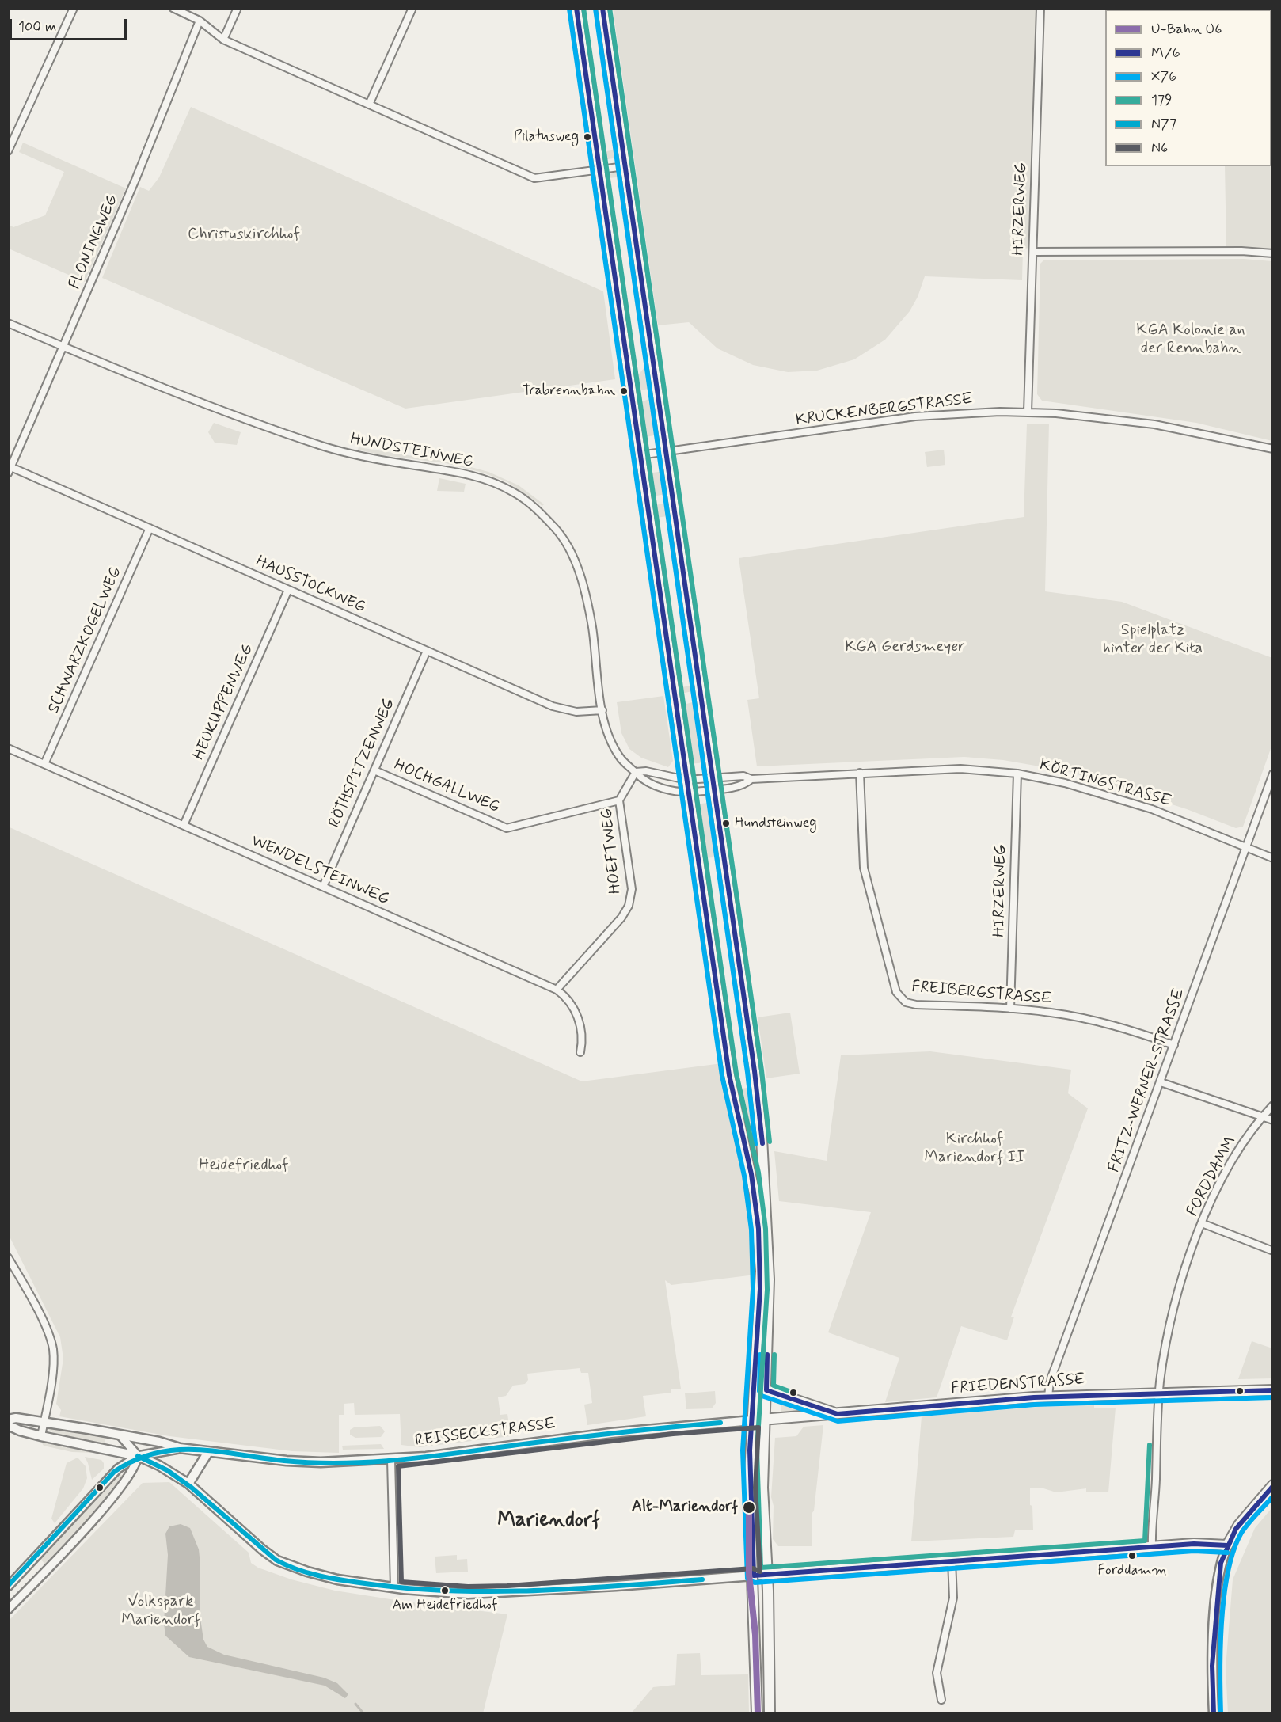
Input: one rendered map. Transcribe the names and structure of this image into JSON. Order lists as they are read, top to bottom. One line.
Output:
{"streets":{"main road":["FRIEDENSTRASSE","REISSECKSTRASSE"],"street":["HIRZERWEG","FLONINGWEG","KRUCKENBERGSTRASSE","HUNDSTEINWEG","HAUSSTOCKWEG","SCHWARZKOGELWEG","HEUKUPPENWEG","RÖTHSPITZENWEG","KÖRTINGSTRASSE","HOCHGALLWEG","HOEFTWEG","WENDELSTEINWEG","FREIBERGSTRASSE","FRITZ-WERNER-STRASSE","FORDDAMM"]},"crossings":[["HIRZERWEG","KRUCKENBERGSTRASSE"],["HIRZERWEG","KÖRTINGSTRASSE"],["HIRZERWEG","FREIBERGSTRASSE"],["FLONINGWEG","HUNDSTEINWEG"],["FLONINGWEG","HAUSSTOCKWEG"],["HUNDSTEINWEG","HAUSSTOCKWEG"],["HUNDSTEINWEG","KÖRTINGSTRASSE"],["HUNDSTEINWEG","HOEFTWEG"],["HAUSSTOCKWEG","SCHWARZKOGELWEG"],["HAUSSTOCKWEG","HEUKUPPENWEG"],["HAUSSTOCKWEG","RÖTHSPITZENWEG"],["SCHWARZKOGELWEG","WENDELSTEINWEG"],["HEUKUPPENWEG","WENDELSTEINWEG"],["RÖTHSPITZENWEG","HOCHGALLWEG"],["RÖTHSPITZENWEG","WENDELSTEINWEG"],["KÖRTINGSTRASSE","FREIBERGSTRASSE"],["KÖRTINGSTRASSE","FRITZ-WERNER-STRASSE"],["HOCHGALLWEG","HOEFTWEG"],["HOEFTWEG","WENDELSTEINWEG"],["FREIBERGSTRASSE","FRITZ-WERNER-STRASSE"],["FRITZ-WERNER-STRASSE","FRIEDENSTRASSE"],["FORDDAMM","FRIEDENSTRASSE"],["FRIEDENSTRASSE","REISSECKSTRASSE"]],"districts":["Mariendorf"],"parks":["Christuskirchhof","KGA Kolonie an der Rennbahn","Spielplatz hinter der Kita","KGA Gerdsmeyer","Kirchhof Mariendorf II","Heidefriedhof","Volkspark Mariendorf"],"places":["Pilatusweg","Trabrennbahn","Hundsteinweg","Alt-Mariendorf","Forddamm","Am Heidefriedhof"],"lines":["transit line M76","transit line 179","transit line X76","transit line N77","transit line N6","metro line U6"],"legend":["U-Bahn U6","M76","X76","179","N77","N6"],"scale_bar":"100 m"}
